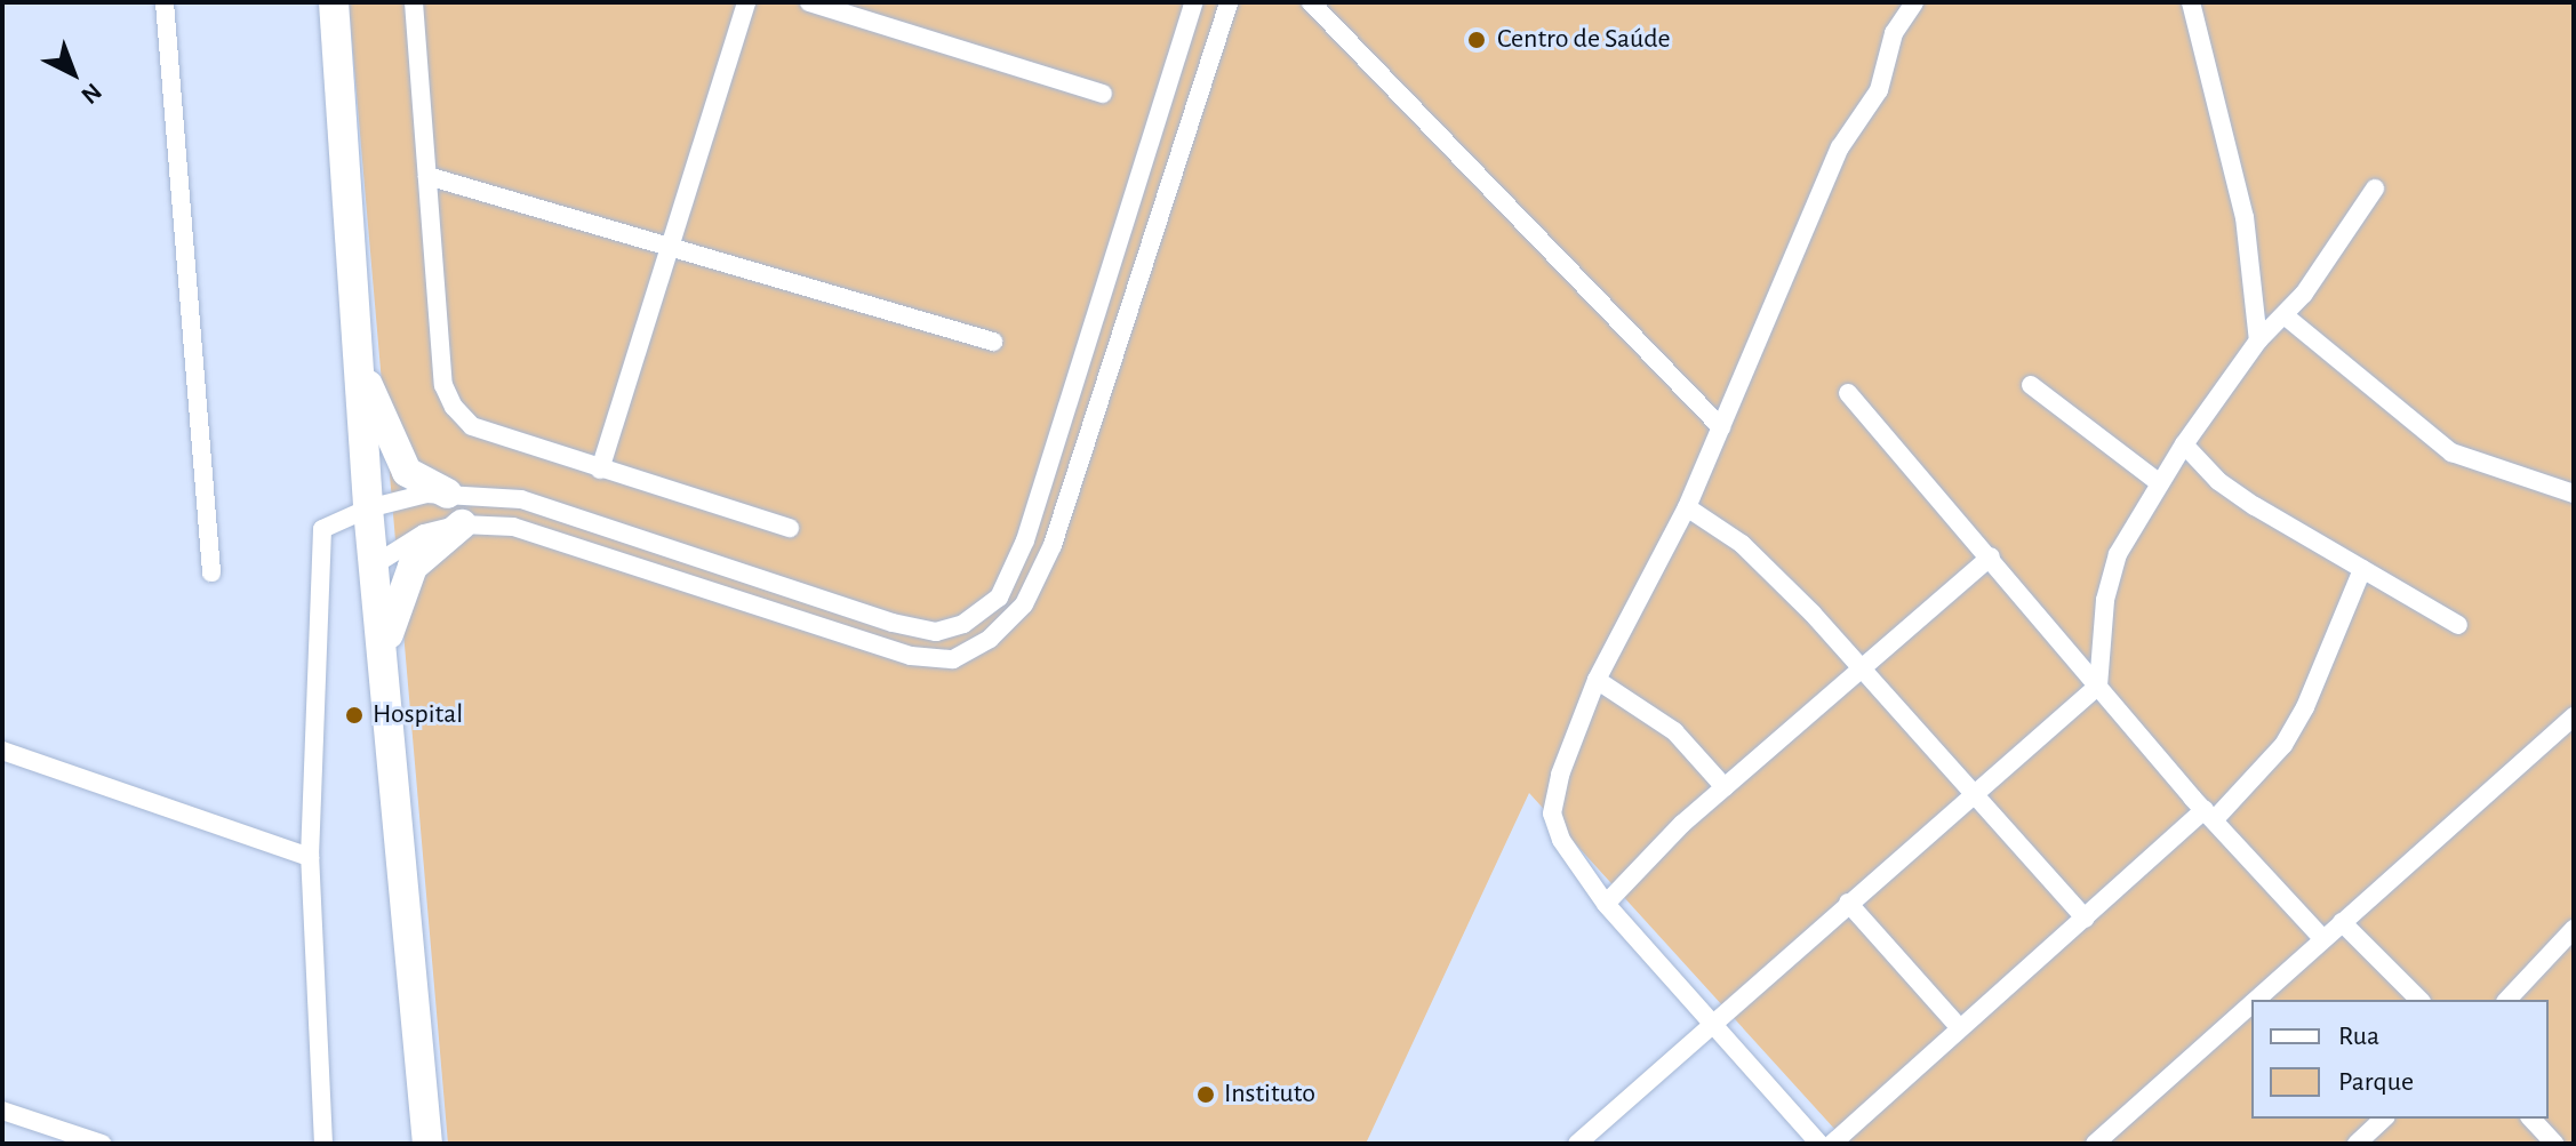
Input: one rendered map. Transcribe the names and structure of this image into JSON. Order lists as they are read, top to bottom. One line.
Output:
{"places":["Centro de Saúde","Hospital","Instituto"],"legend":["Rua","Parque"],"north":"bottom right"}
